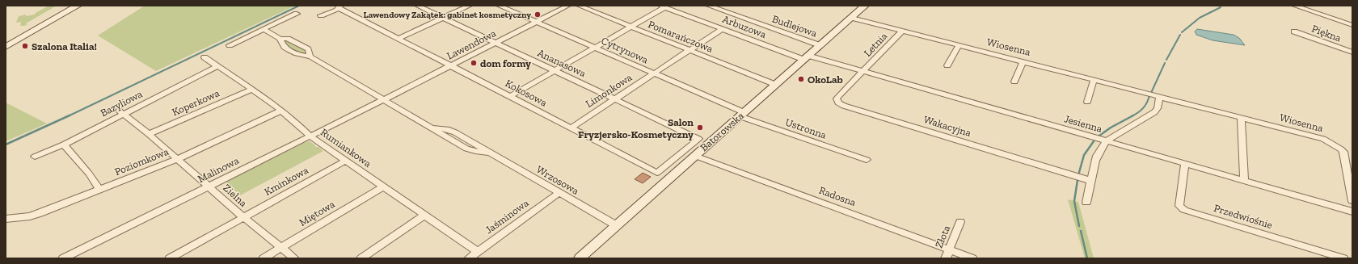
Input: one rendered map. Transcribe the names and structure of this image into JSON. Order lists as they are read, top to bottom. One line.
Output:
{"streets":{"street":["Budlejowa","Arbuzowa","Piękna","Pomarańczowa","Lawendowa","Letnia","Wiosenna","Cytrynowa","Ananasowa","Limonkowa","Kokosowa","Koperkowa","Bazyliowa","Jesienna","Wakacyjna","Ustronna","Batorowska","Rumiankowa","Poziomkowa","Malinowa","Wrzosowa","Kminkowa","Zielna","Radosna","Miętowa","Jaśminowa","Przedwiośnie","Złota"]},"crossings":[["Budlejowa","Batorowska"],["Arbuzowa","Limonkowa"],["Arbuzowa","Jesienna"],["Arbuzowa","Batorowska"],["Pomarańczowa","Limonkowa"],["Pomarańczowa","Batorowska"],["Lawendowa","Cytrynowa"],["Lawendowa","Ananasowa"],["Lawendowa","Kokosowa"],["Lawendowa","Malinowa"],["Lawendowa","Wrzosowa"],["Letnia","Wiosenna"],["Letnia","Jesienna"],["Letnia","Wakacyjna"],["Wiosenna","Batorowska"],["Cytrynowa","Limonkowa"],["Cytrynowa","Ustronna"],["Cytrynowa","Batorowska"],["Ananasowa","Limonkowa"],["Ananasowa","Kokosowa"],["Limonkowa","Kokosowa"],["Koperkowa","Rumiankowa"],["Koperkowa","Zielna"],["Bazyliowa","Rumiankowa"],["Bazyliowa","Zielna"],["Jesienna","Wakacyjna"],["Jesienna","Batorowska"],["Jesienna","Przedwiośnie"],["Ustronna","Batorowska"],["Batorowska","Wrzosowa"],["Batorowska","Radosna"],["Rumiankowa","Poziomkowa"],["Rumiankowa","Malinowa"],["Rumiankowa","Kminkowa"],["Rumiankowa","Miętowa"],["Rumiankowa","Jaśminowa"],["Poziomkowa","Zielna"],["Malinowa","Wrzosowa"],["Malinowa","Zielna"],["Wrzosowa","Jaśminowa"],["Kminkowa","Zielna"],["Zielna","Miętowa"],["Radosna","Złota"]],"places":["Lawendowy Zakątek: gabinet kosmetyczny","Szalona Italia!","dom formy","OkoLab","Salon Fryzjersko-Kosmetyczny"]}
